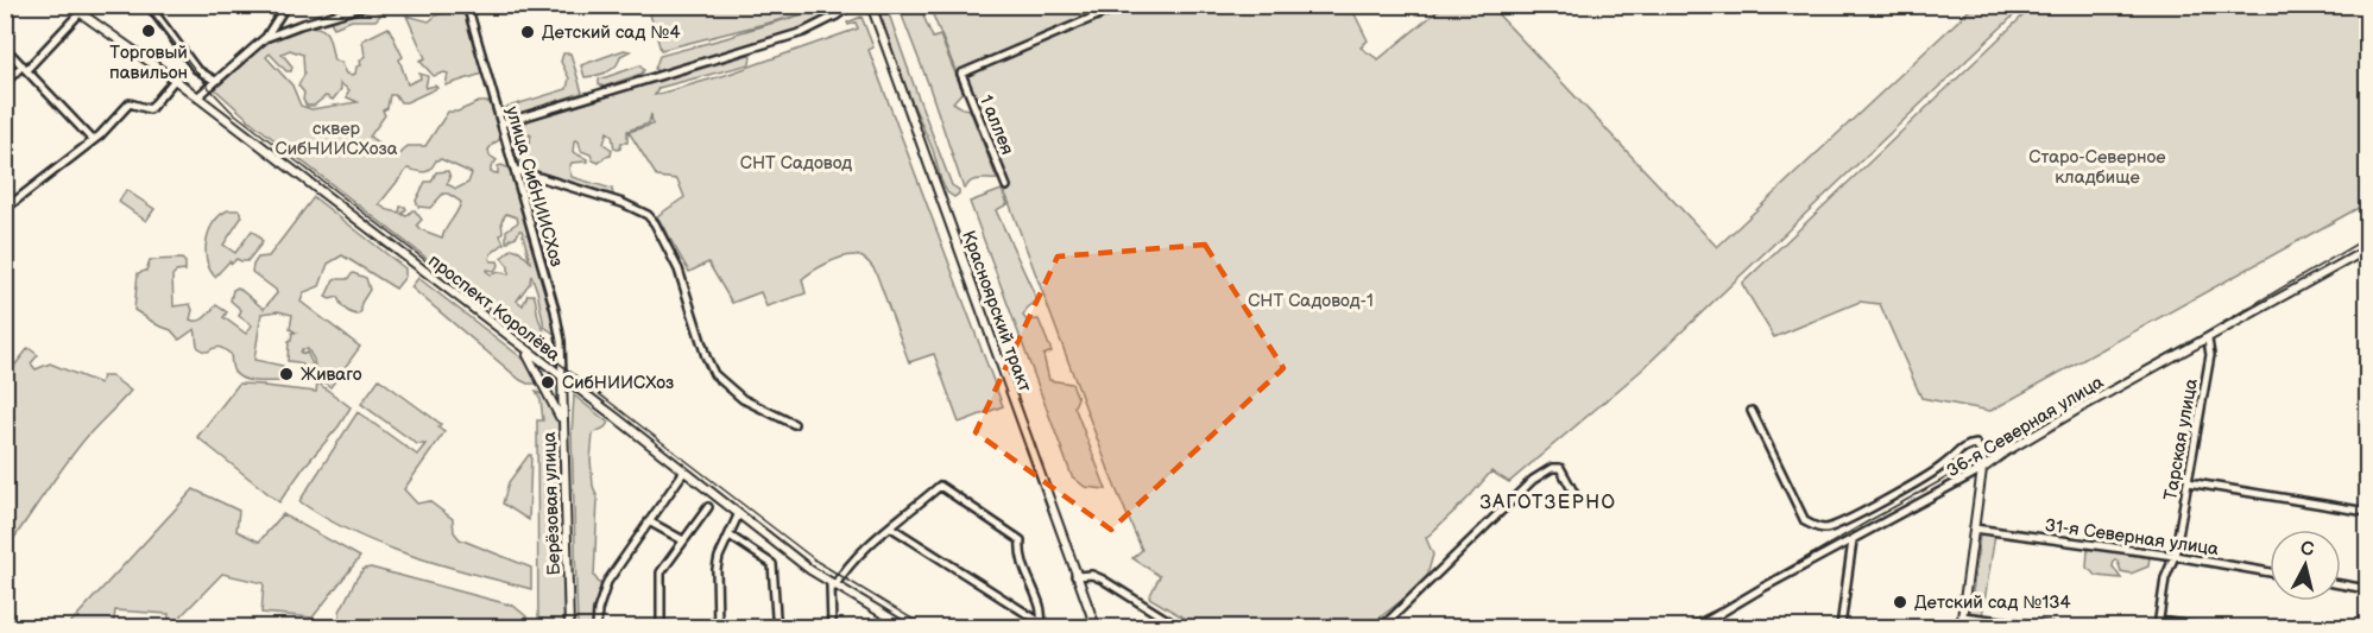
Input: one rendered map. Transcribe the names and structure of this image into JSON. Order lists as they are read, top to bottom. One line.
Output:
{"streets":{"main road":["проспект Королёва","Красноярский тракт","36-я Северная улица","Берёзовая улица"],"street":["1 аллея","улица СибНИИСХоз","Тарская улица","31-я Северная улица"]},"crossings":[["улица СибНИИСХоз","проспект Королёва"],["улица СибНИИСХоз","Берёзовая улица"],["проспект Королёва","Берёзовая улица"],["36-я Северная улица","Тарская улица"],["Тарская улица","31-я Северная улица"]],"districts":["ЗАГОТЗЕРНО"],"parks":["сквер СибНИИСХоза","Старо-Северное кладбище","СНТ Садовод","СНТ Садовод-1"],"places":["Торговый павильон","Детский сад №4","Живаго","СибНИИСХоз","Детский сад №134"],"north":"top"}
